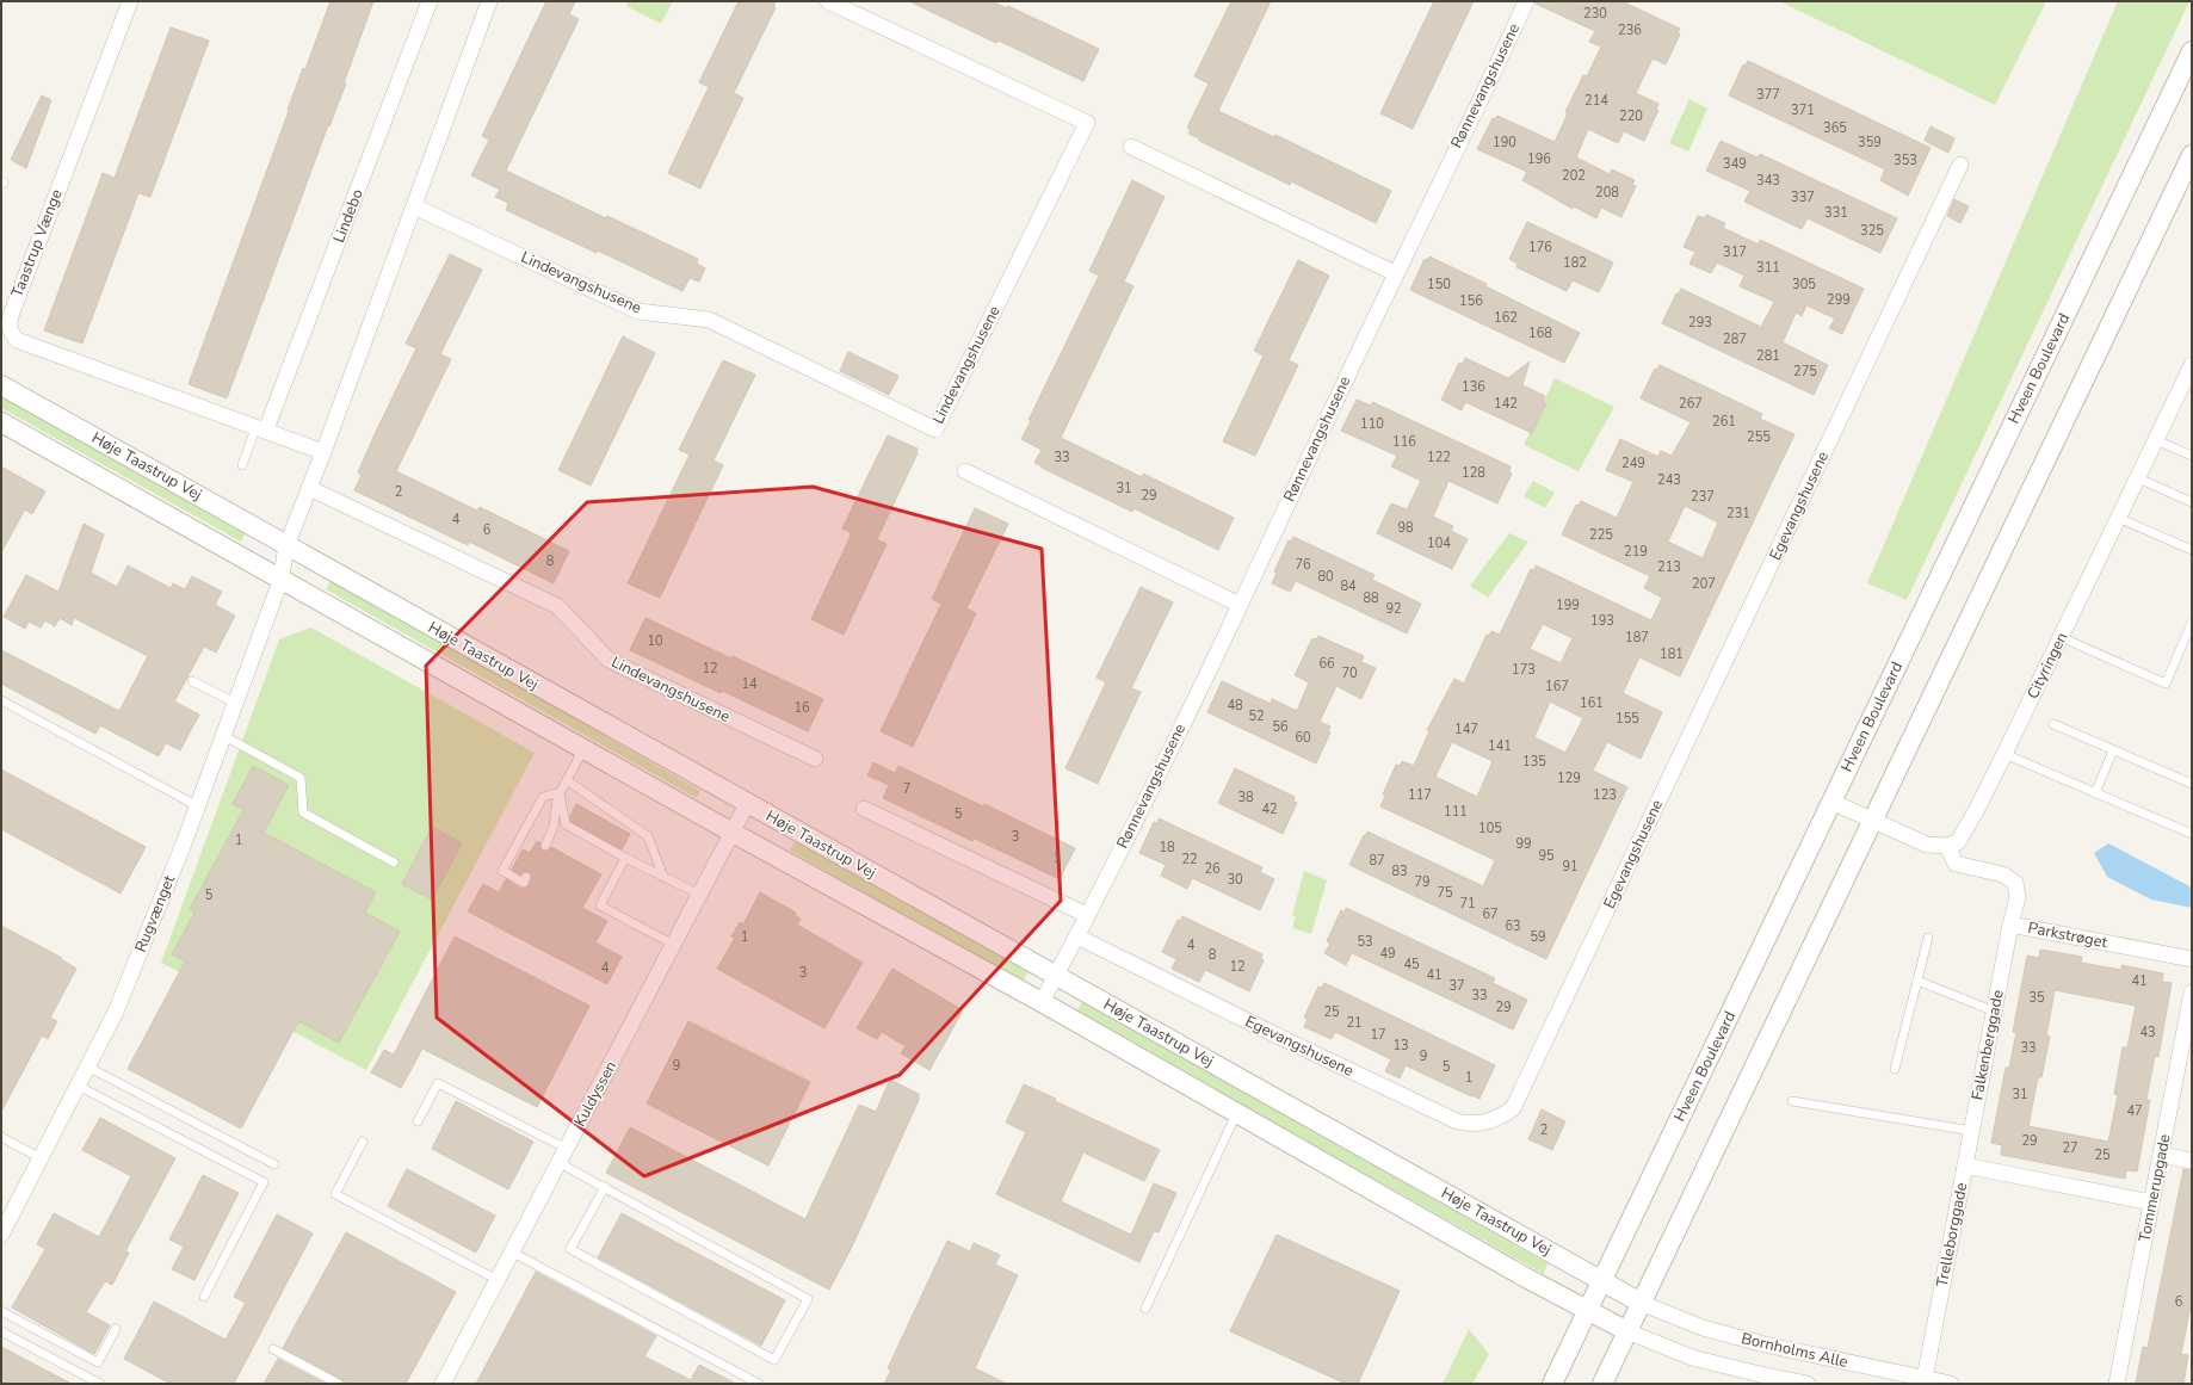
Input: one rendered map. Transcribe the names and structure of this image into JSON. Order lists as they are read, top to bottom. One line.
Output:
{"streets":{"street":["Rønnevangshusene","Lindebo","Taastrup Vænge","Lindevangshusene","Hveen Boulevard","Høje Taastrup Vej","Egevangshusene","Cityringen","Rugvænget","Parkstrøget","Falkenberggade","Kuldyssen","Tommerupgade","Trelleborggade","Bornholms Alle"]},"crossings":[["Rønnevangshusene","Høje Taastrup Vej"],["Rønnevangshusene","Egevangshusene"],["Lindebo","Taastrup Vænge"],["Hveen Boulevard","Høje Taastrup Vej"],["Høje Taastrup Vej","Rugvænget"],["Høje Taastrup Vej","Kuldyssen"],["Høje Taastrup Vej","Bornholms Alle"],["Cityringen","Parkstrøget"],["Parkstrøget","Falkenberggade"],["Falkenberggade","Trelleborggade"],["Tommerupgade","Trelleborggade"],["Trelleborggade","Bornholms Alle"]],"house_numbers":["230","236","377","214","371","220","365","190","359","196","353","349","202","343","208","337","331","325","176","317","182","311","150","305","299","156","162","293","168","287","281","275","136","142","267","261","110","255","116","33","122","249","128","243","31","2","29","237","231","4","98","6","225","104","219","8","76","213","80","207","84","88","199","92","193","187","10","181","66","12","173","70","14","167","161","48","16","52","155","56","147","60","141","135","129","7","117","123","38","42","111","5","105","3","1","99","18","95","1","22","87","91","26","83","30","79","75","5","71","67","63","1","59","53","4","49","8","45","12","4","3","41","41","37","33","35","29","25","21","43","17","13","33","9","9","5","1","31","47","2","29","27","25","6"]}
